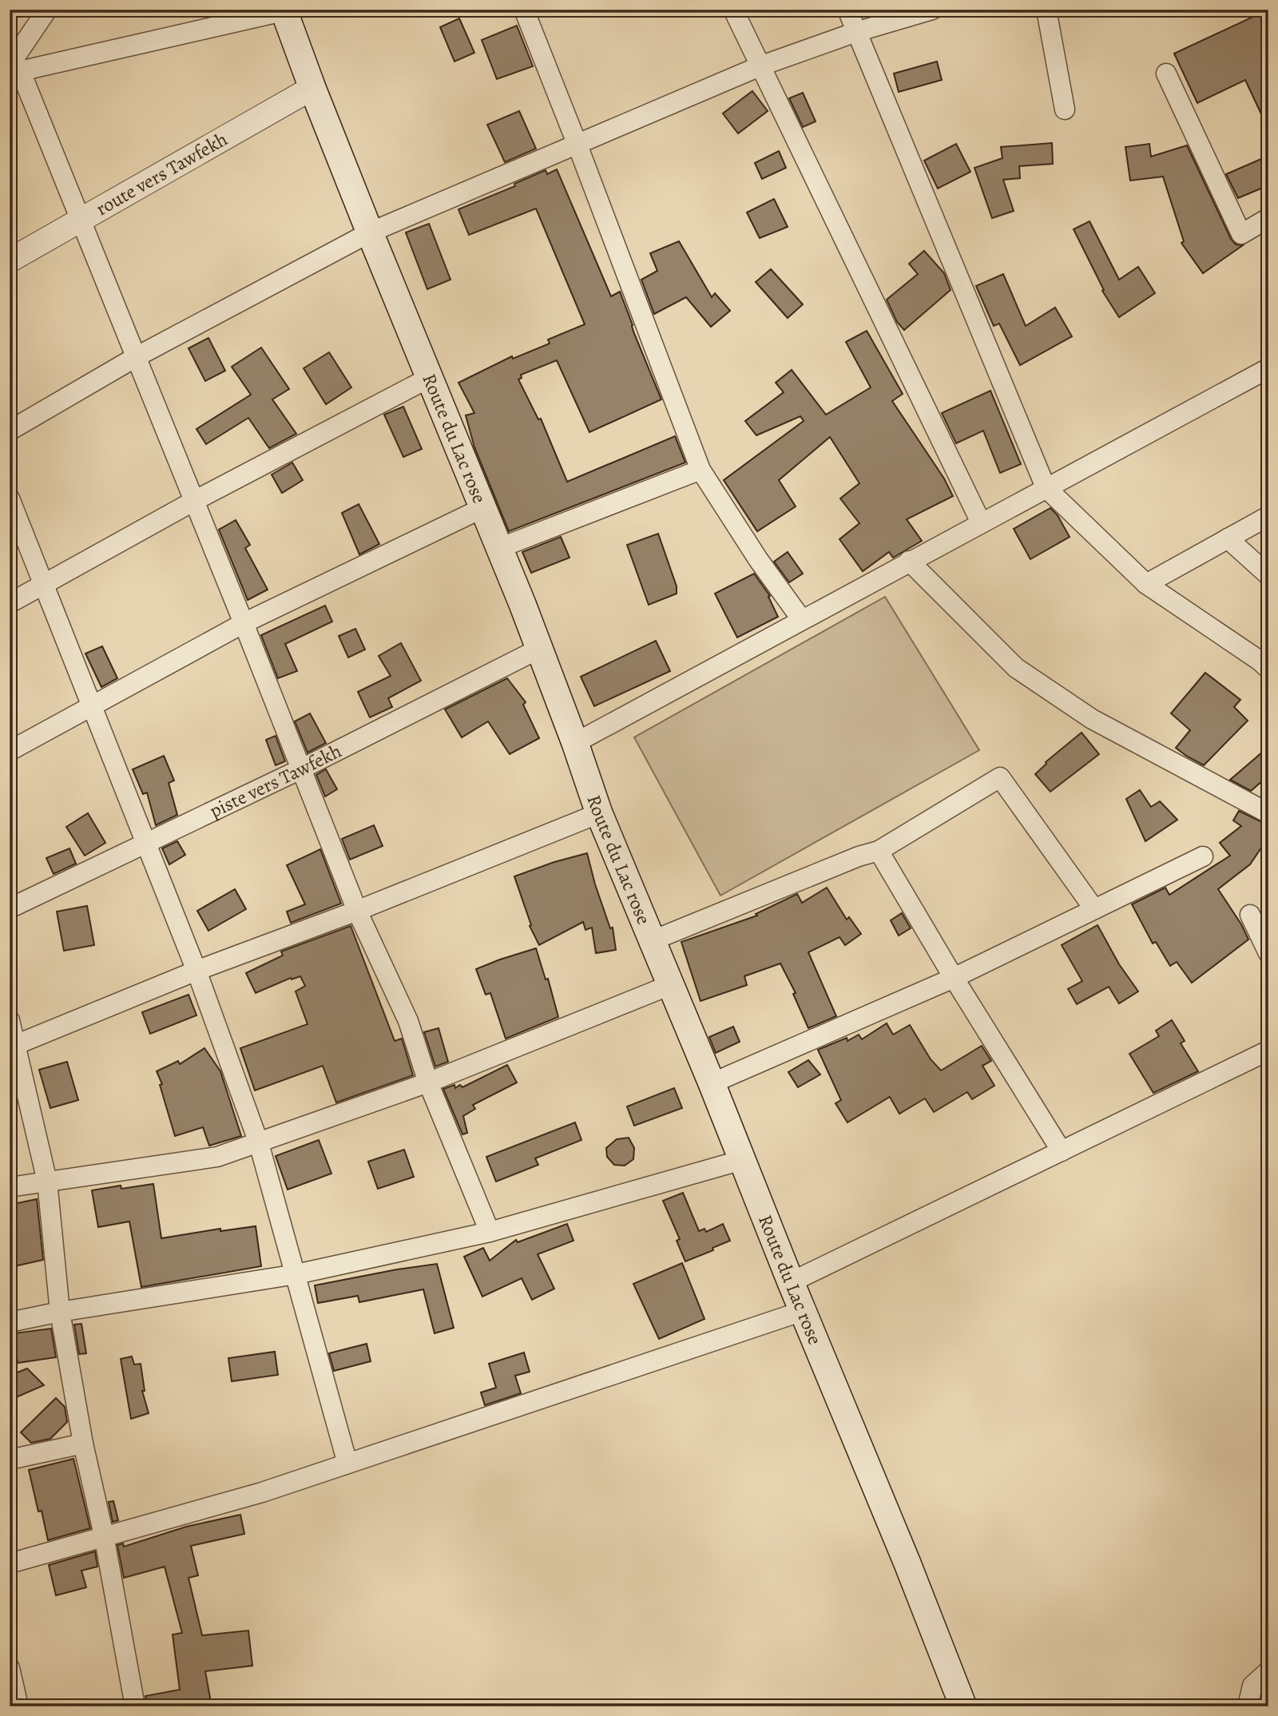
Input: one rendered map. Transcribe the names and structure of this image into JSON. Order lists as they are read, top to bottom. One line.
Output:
{"streets":{"main road":["Route du Lac rose"],"street":["route vers Tawfekh","piste vers Tawfekh"]},"crossings":[["route vers Tawfekh","Route du Lac rose"],["Route du Lac rose","piste vers Tawfekh"]]}
